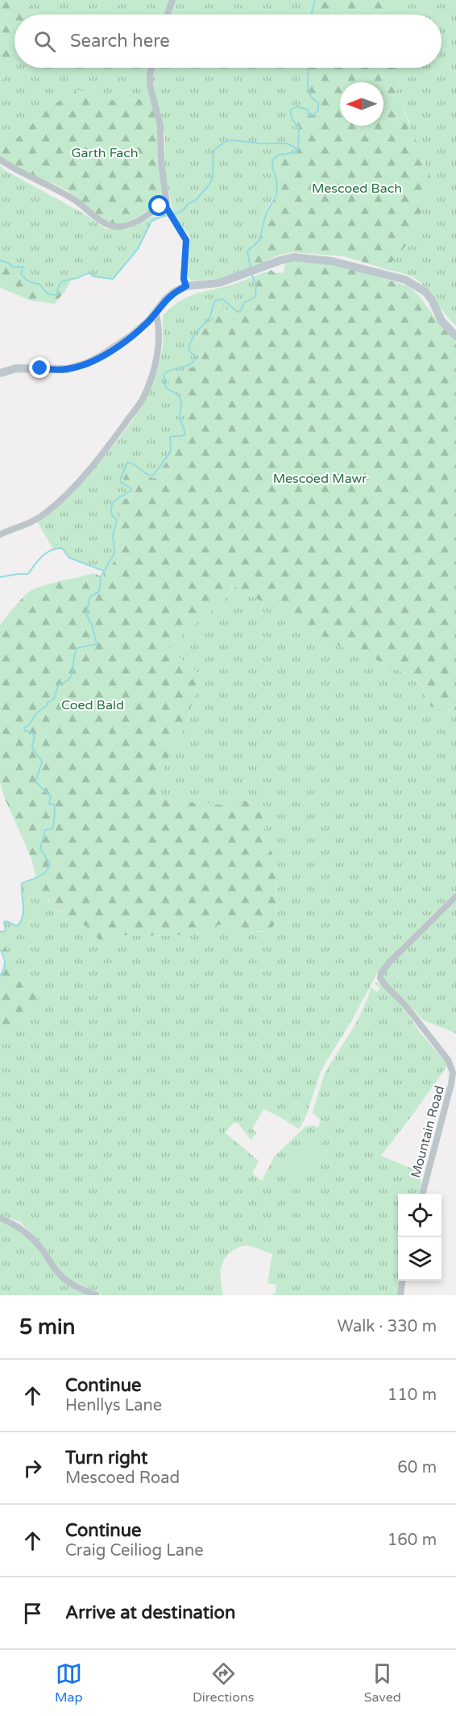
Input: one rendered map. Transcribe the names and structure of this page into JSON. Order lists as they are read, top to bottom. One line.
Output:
{"streets":{"street":["Mountain Road"]},"parks":["Garth Fach","Mescoed Bach","Mescoed Mawr","Coed Bald"],"north":"left","page":{"search":"Search here","heading":["5 min","Walk · 330 m"],"list":[["Continue","Henllys Lane","110 m"],["Turn right","Mescoed Road","60 m"],["Continue","Craig Ceiliog Lane","160 m"],"Arrive at destination"],"nav":["Map","Directions","Saved"]}}
